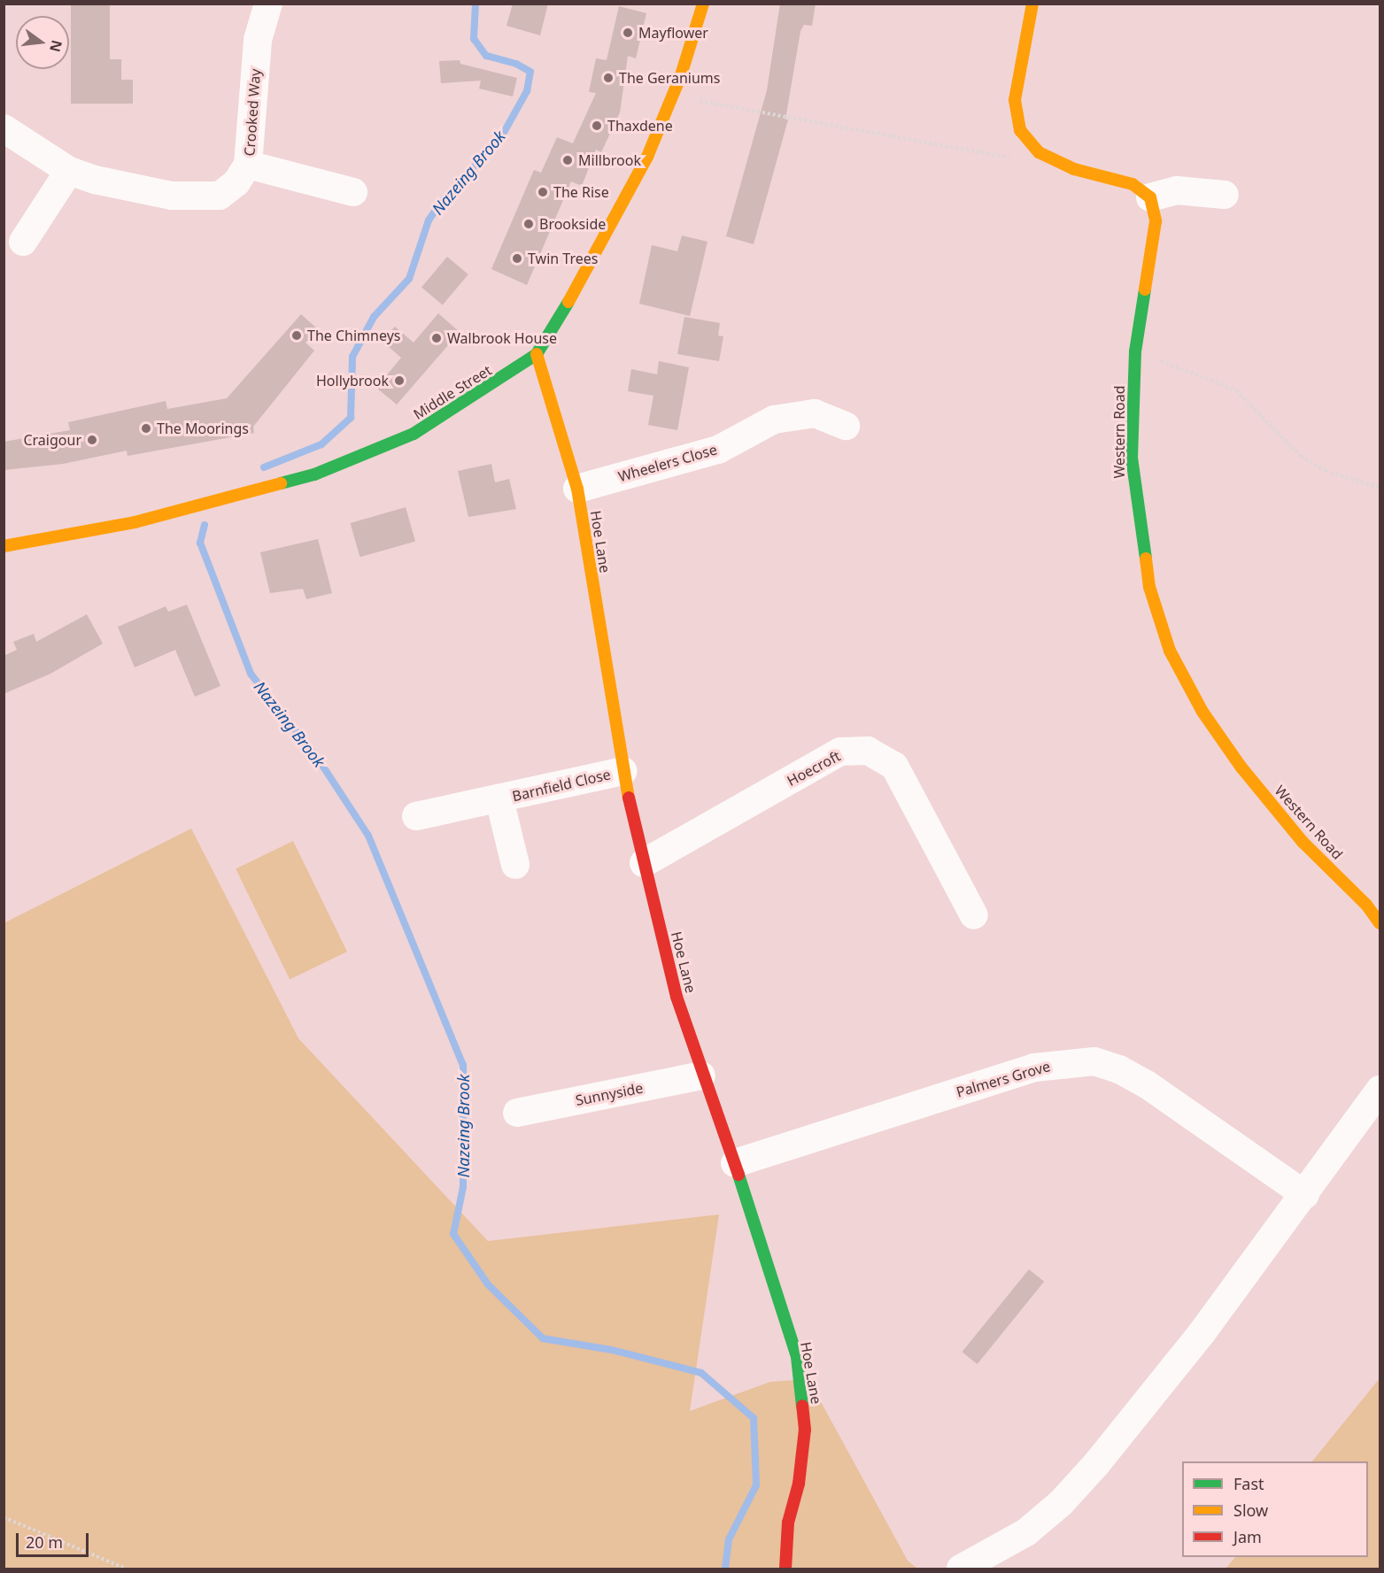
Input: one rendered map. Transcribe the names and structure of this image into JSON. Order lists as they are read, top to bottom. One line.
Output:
{"streets":{"street":["Crooked Way","Middle Street","Western Road","Wheelers Close","Hoe Lane","Hoecroft","Barnfield Close","Palmers Grove","Sunnyside"]},"crossings":[["Middle Street","Hoe Lane"],["Wheelers Close","Hoe Lane"],["Hoe Lane","Hoecroft"],["Hoe Lane","Barnfield Close"],["Hoe Lane","Palmers Grove"],["Hoe Lane","Sunnyside"]],"water":["Nazeing Brook"],"places":["Mayflower","The Geraniums","Thaxdene","Millbrook","The Rise","Brookside","Twin Trees","The Chimneys","Walbrook House","Hollybrook","The Moorings","Craigour"],"legend":["Fast","Slow","Jam"],"scale_bar":"20 m","north":"right"}
